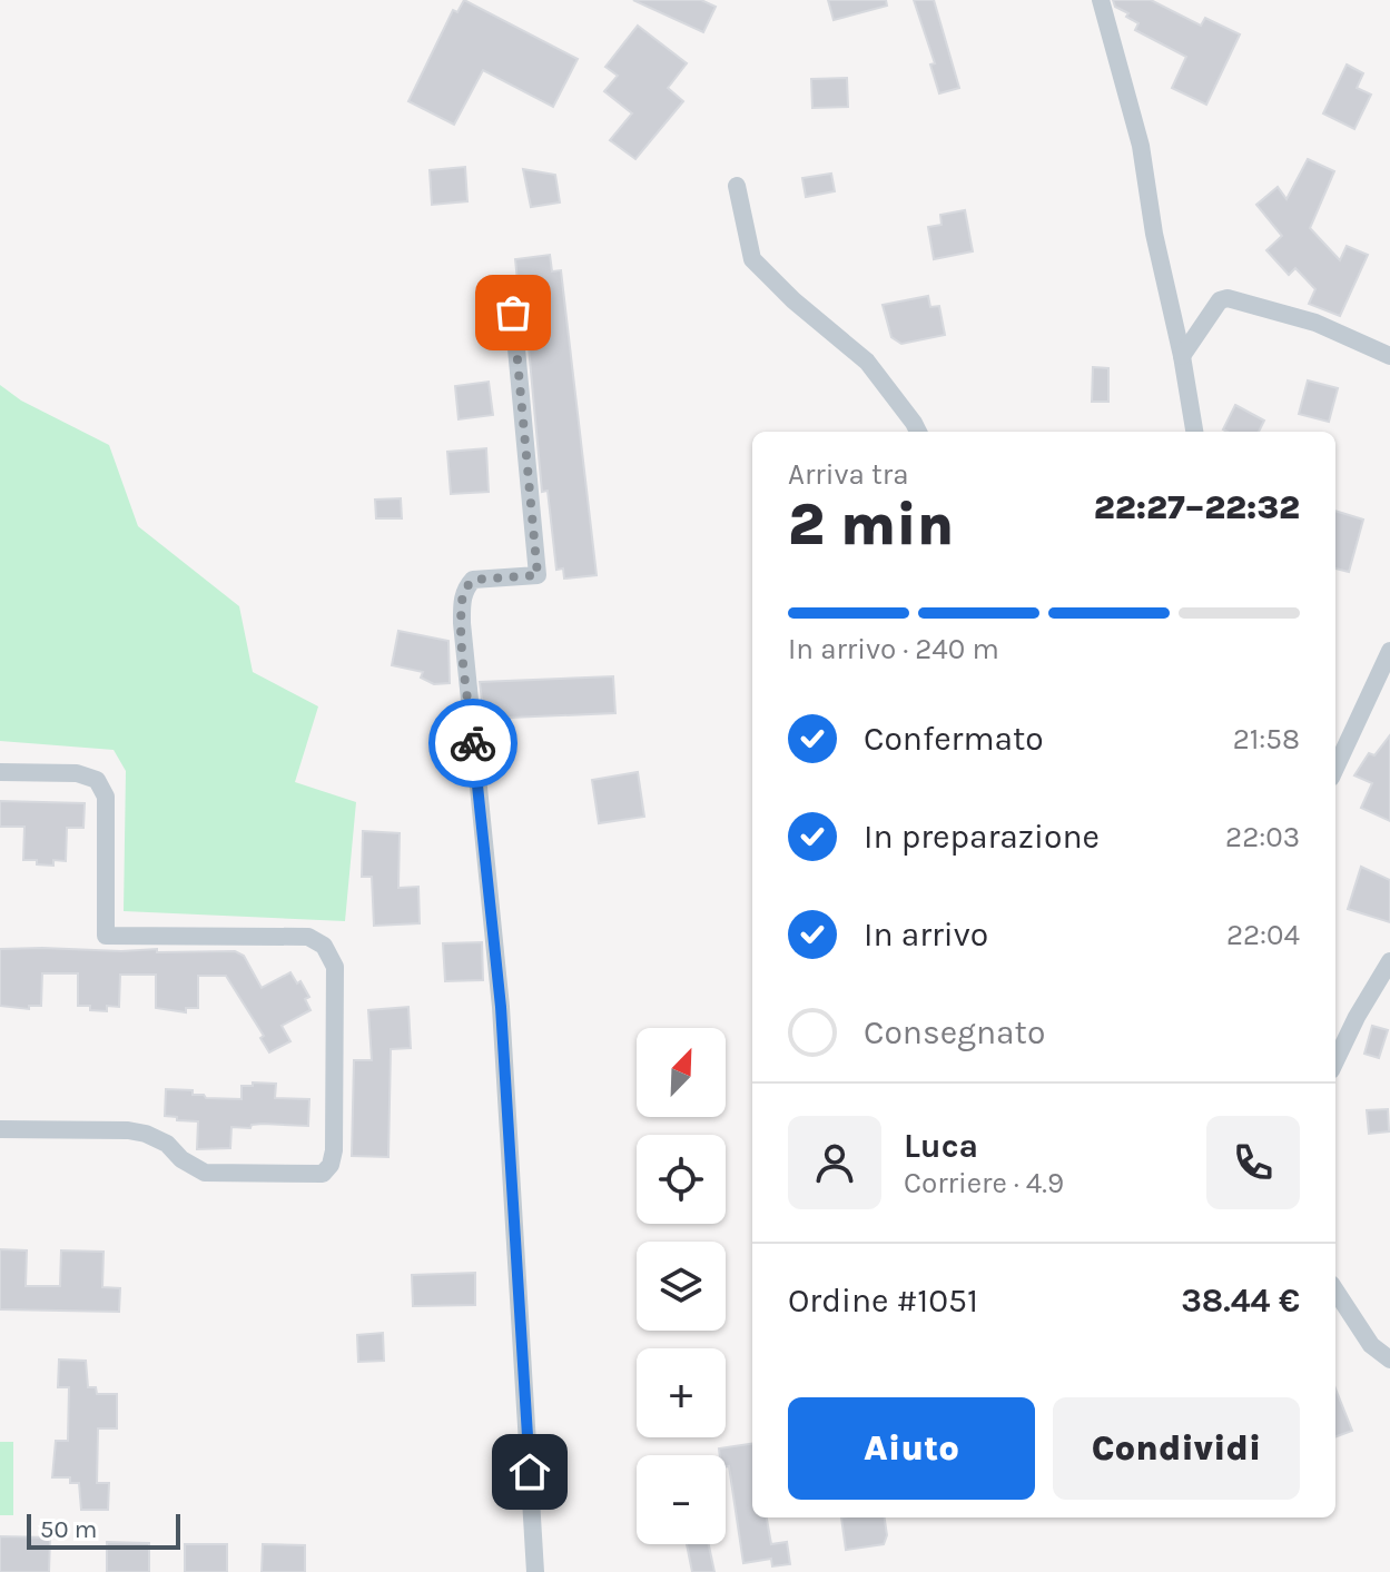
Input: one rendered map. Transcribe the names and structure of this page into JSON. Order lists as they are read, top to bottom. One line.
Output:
{"scale_bar":"50 m","north":"top right","page":{"heading":["2 min","Arriva tra","22:27–22:32"],"panel":["Luca","Corriere · 4.9","Ordine #1051","38.44 €"],"bar":"In arrivo · 240 m","list":[["Confermato","21:58"],["In preparazione","22:03"],["In arrivo","22:04"],"Consegnato"],"map_buttons":["+","−"],"buttons":["Aiuto","Condividi"],"scale":"50 m"}}
